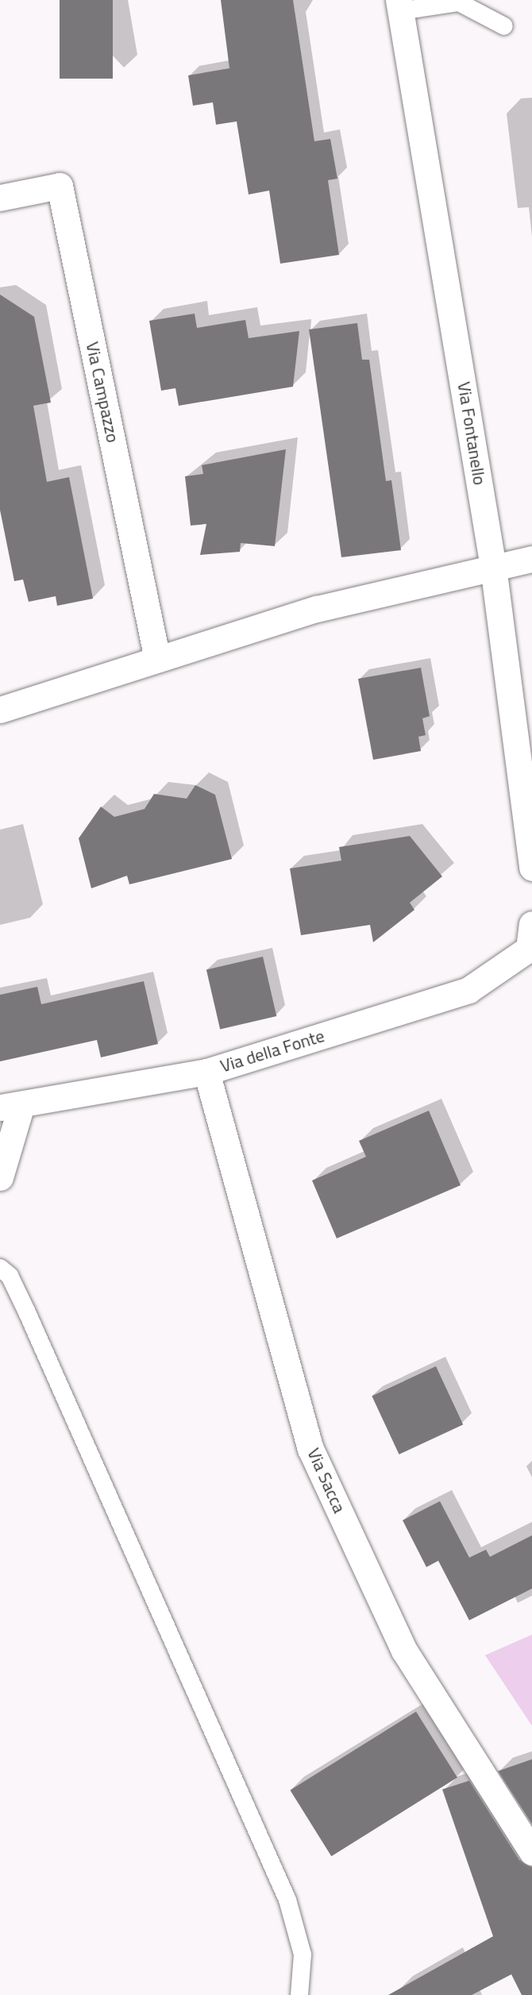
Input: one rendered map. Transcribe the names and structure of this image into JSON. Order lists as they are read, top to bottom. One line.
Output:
{"streets":{"street":["Via Campazzo","Via Fontanello","Via della Fonte","Via Sacca"]},"crossings":[["Via della Fonte","Via Sacca"]]}
